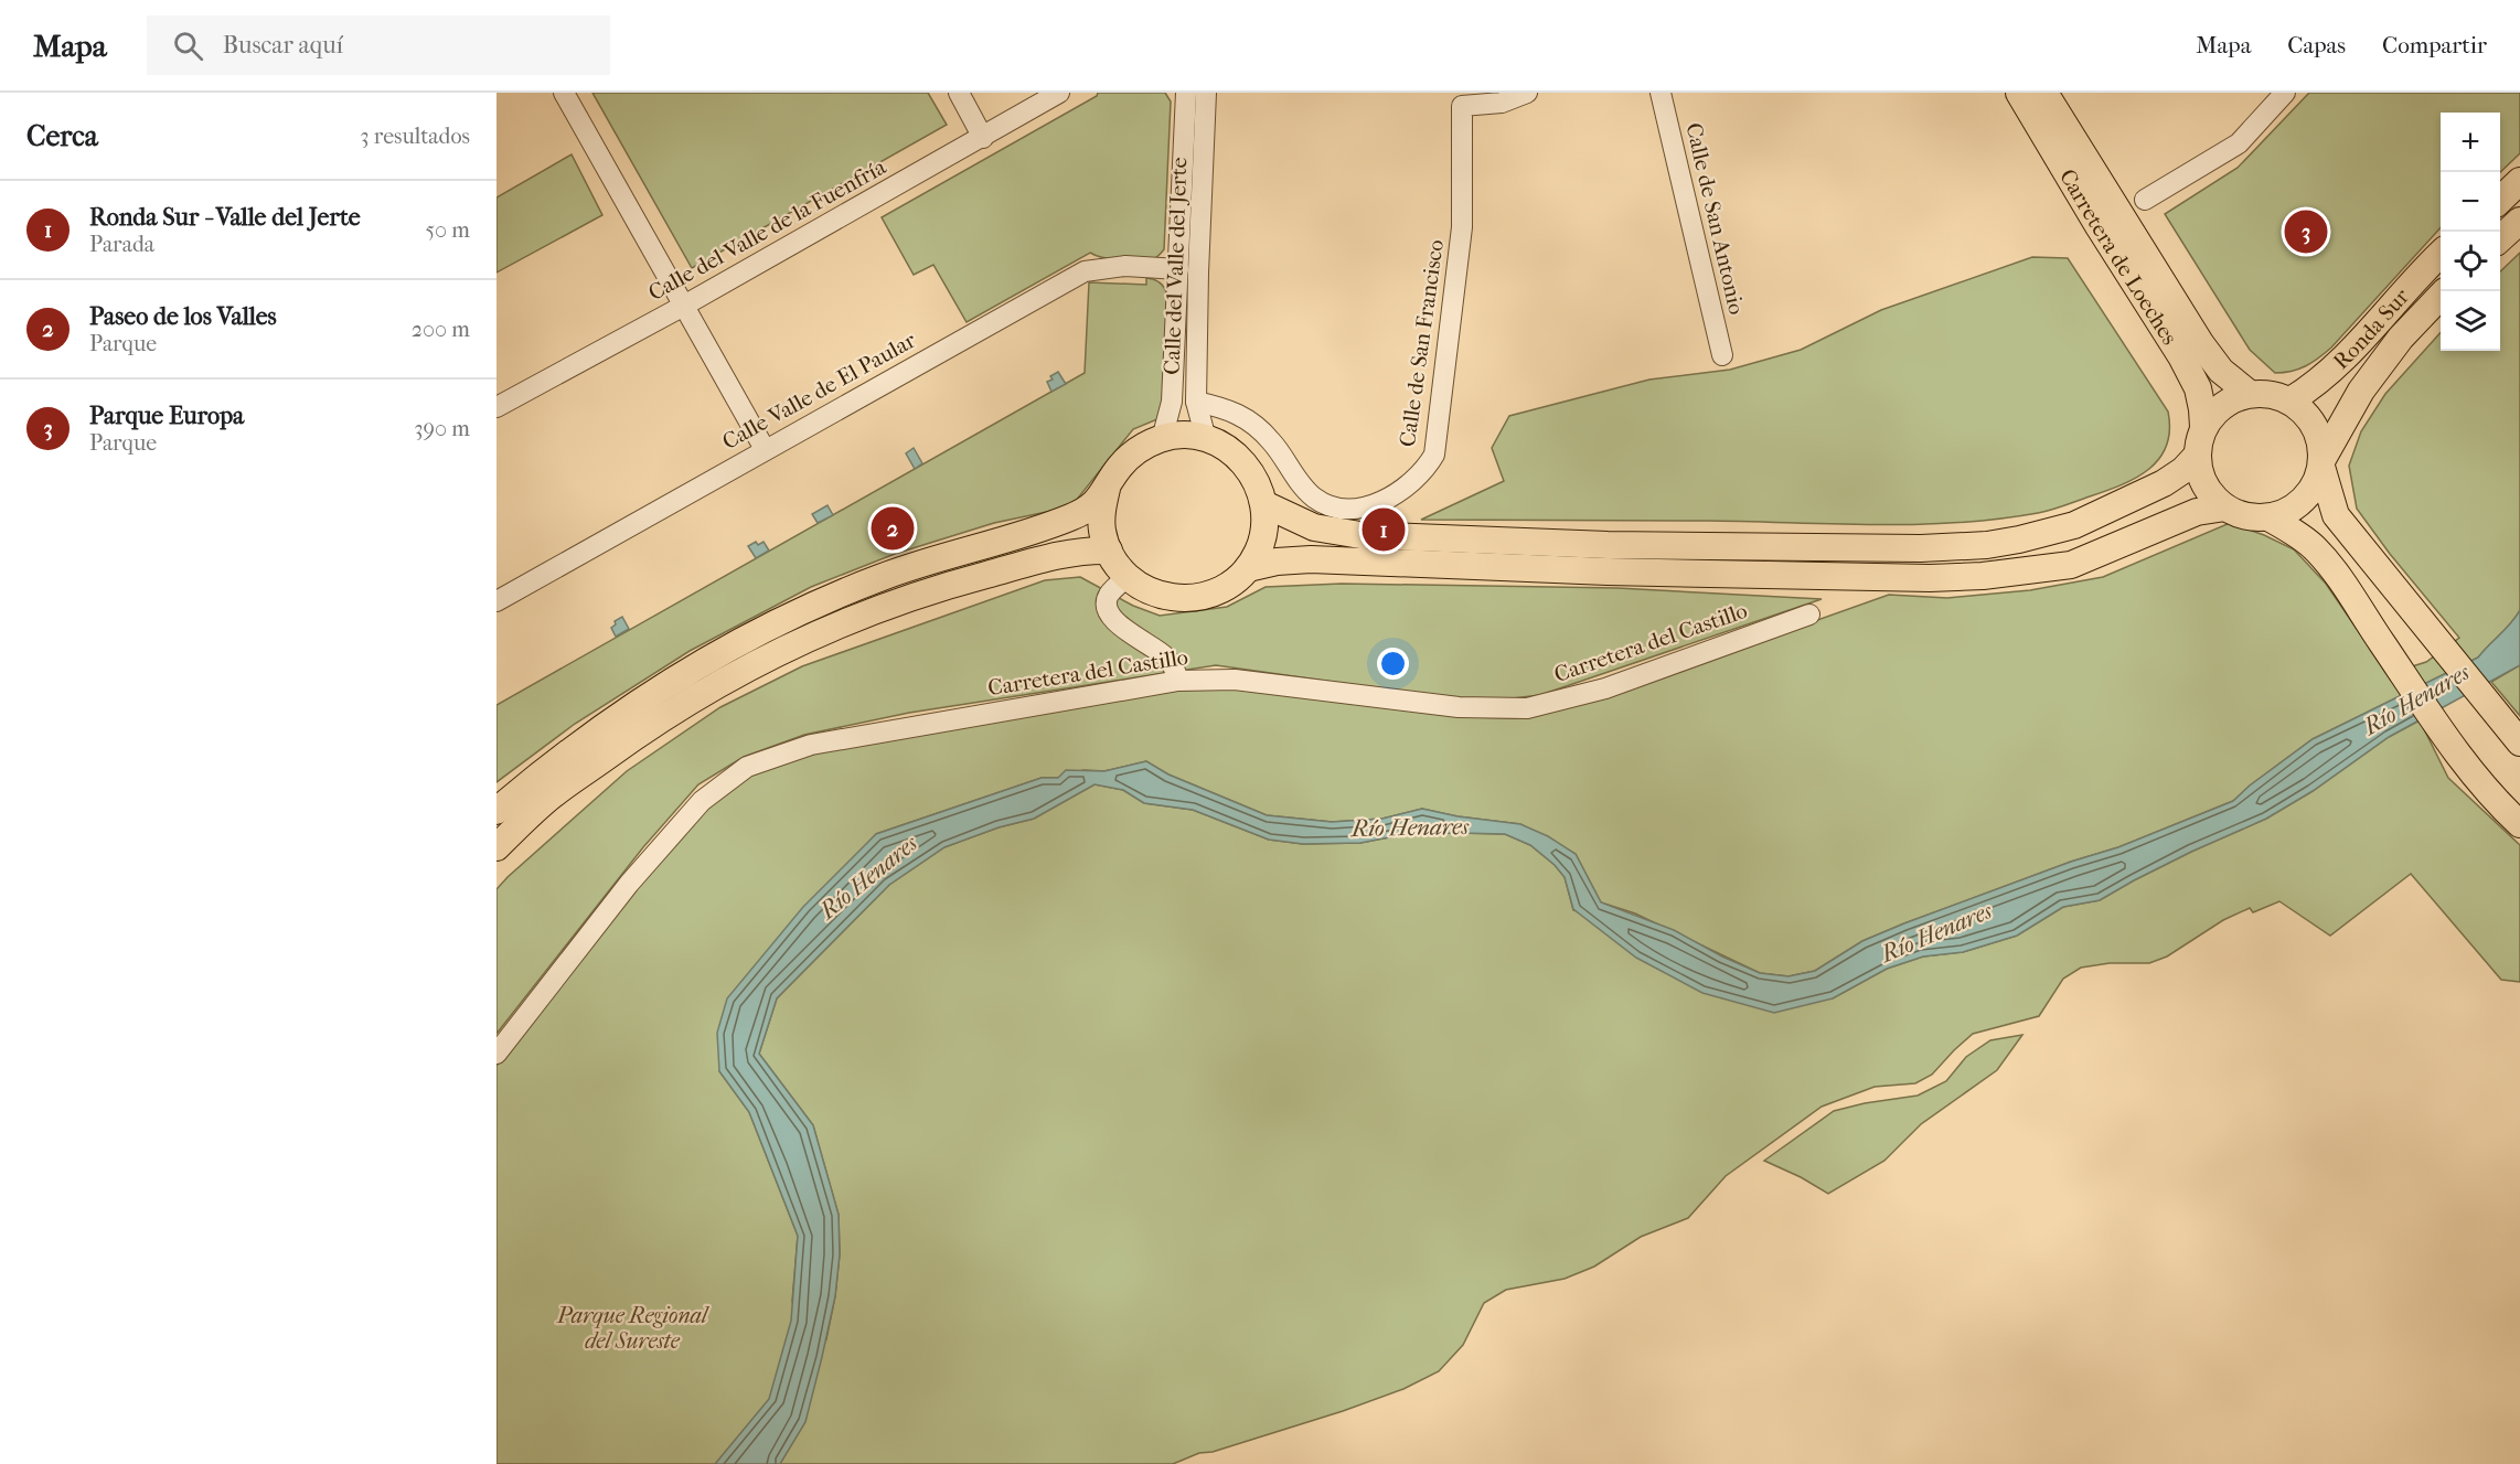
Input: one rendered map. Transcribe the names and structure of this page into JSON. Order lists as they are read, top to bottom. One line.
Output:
{"streets":{"main road":["Carretera de Loeches","Ronda Sur"],"street":["Calle de San Antonio","Calle del Valle de la Fuenfría","Calle del Valle del Jerte","Calle de San Francisco","Calle Valle de El Paular","Carretera del Castillo"]},"crossings":[["Carretera de Loeches","Ronda Sur"],["Calle del Valle del Jerte","Calle de San Francisco"],["Calle del Valle del Jerte","Calle Valle de El Paular"]],"water":["Río Henares"],"parks":["Parque Regional del Sureste"],"page":{"header":"Mapa","search":"Buscar aquí","nav":["Mapa","Capas","Compartir"],"heading":["Cerca","3 resultados"],"map_buttons":["+","−"],"list":[{"mark":"1","name":"Ronda Sur - Valle del Jerte","note":"Parada","value":"50 m"},{"mark":"2","name":"Paseo de los Valles","note":"Parque","value":"200 m"},{"mark":"3","name":"Parque Europa","note":"Parque","value":"390 m"}],"pins":["3","2","1"]}}
